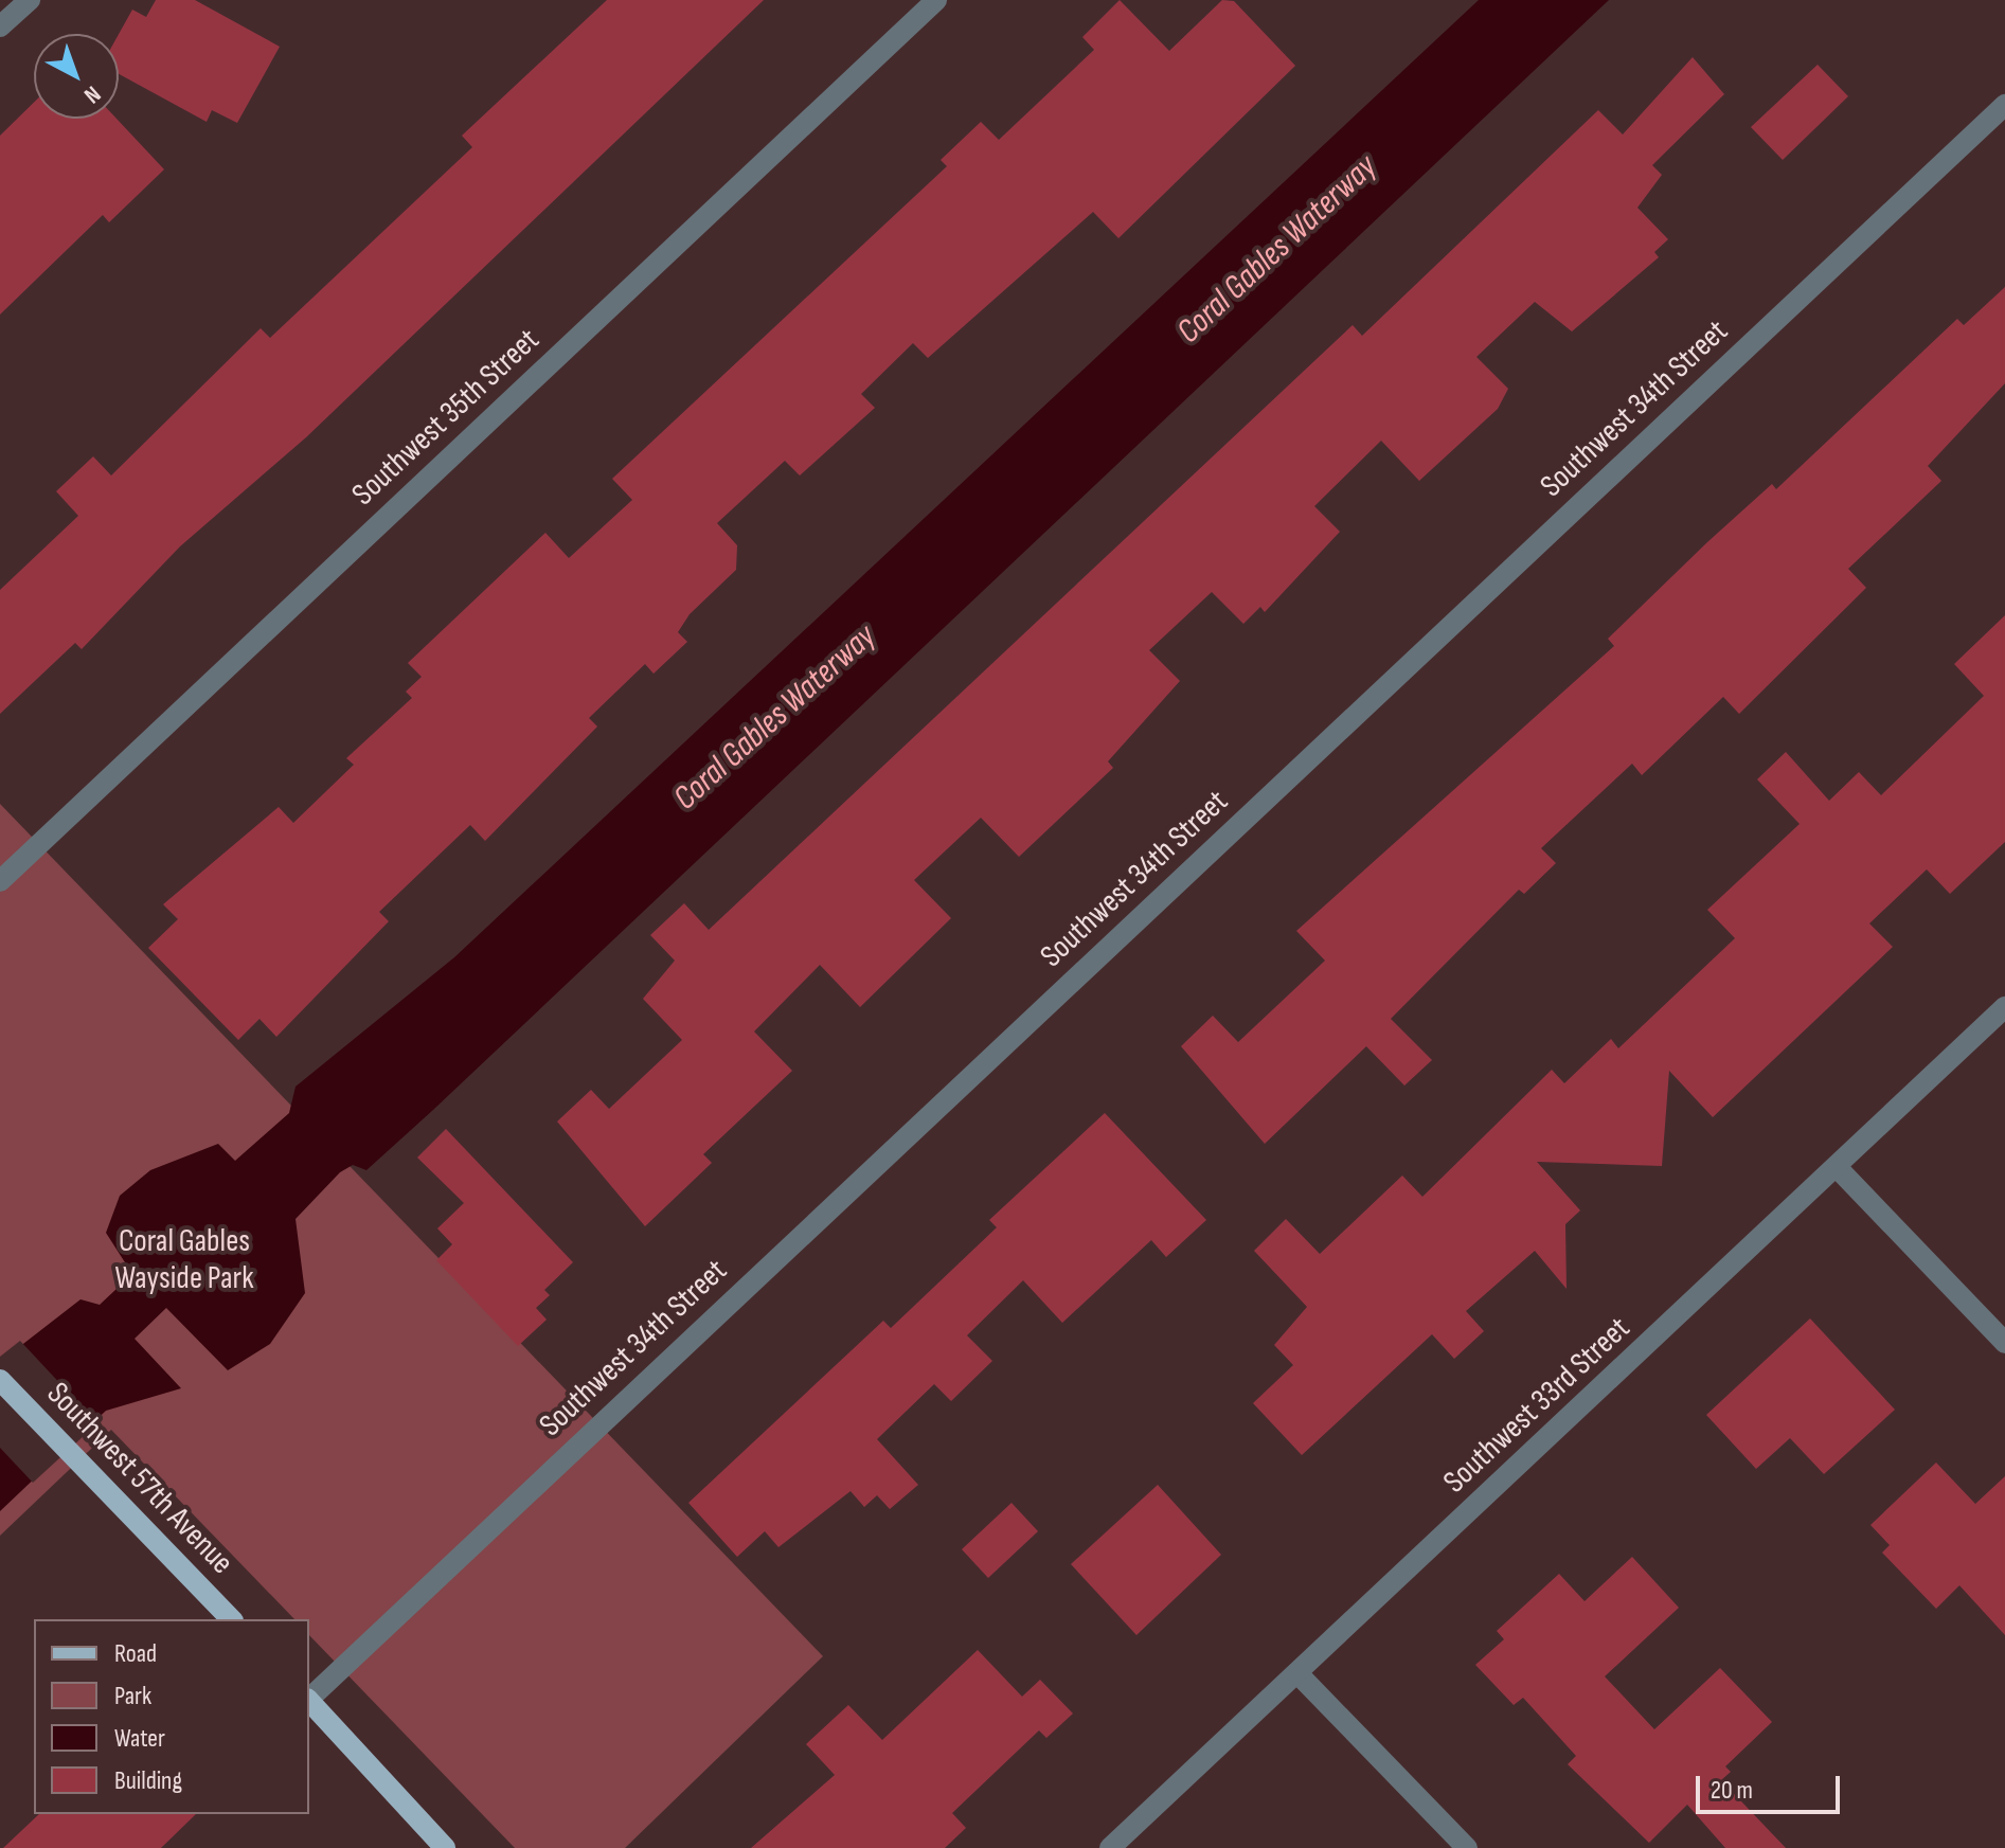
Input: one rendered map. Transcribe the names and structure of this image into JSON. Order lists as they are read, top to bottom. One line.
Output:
{"streets":{"main road":["Southwest 57th Avenue"],"street":["Southwest 34th Street","Southwest 35th Street","Southwest 33rd Street"]},"water":["Coral Gables Waterway"],"parks":["Coral Gables Wayside Park"],"legend":["Road","Park","Water","Building"],"scale_bar":"20 m","north":"bottom right"}
